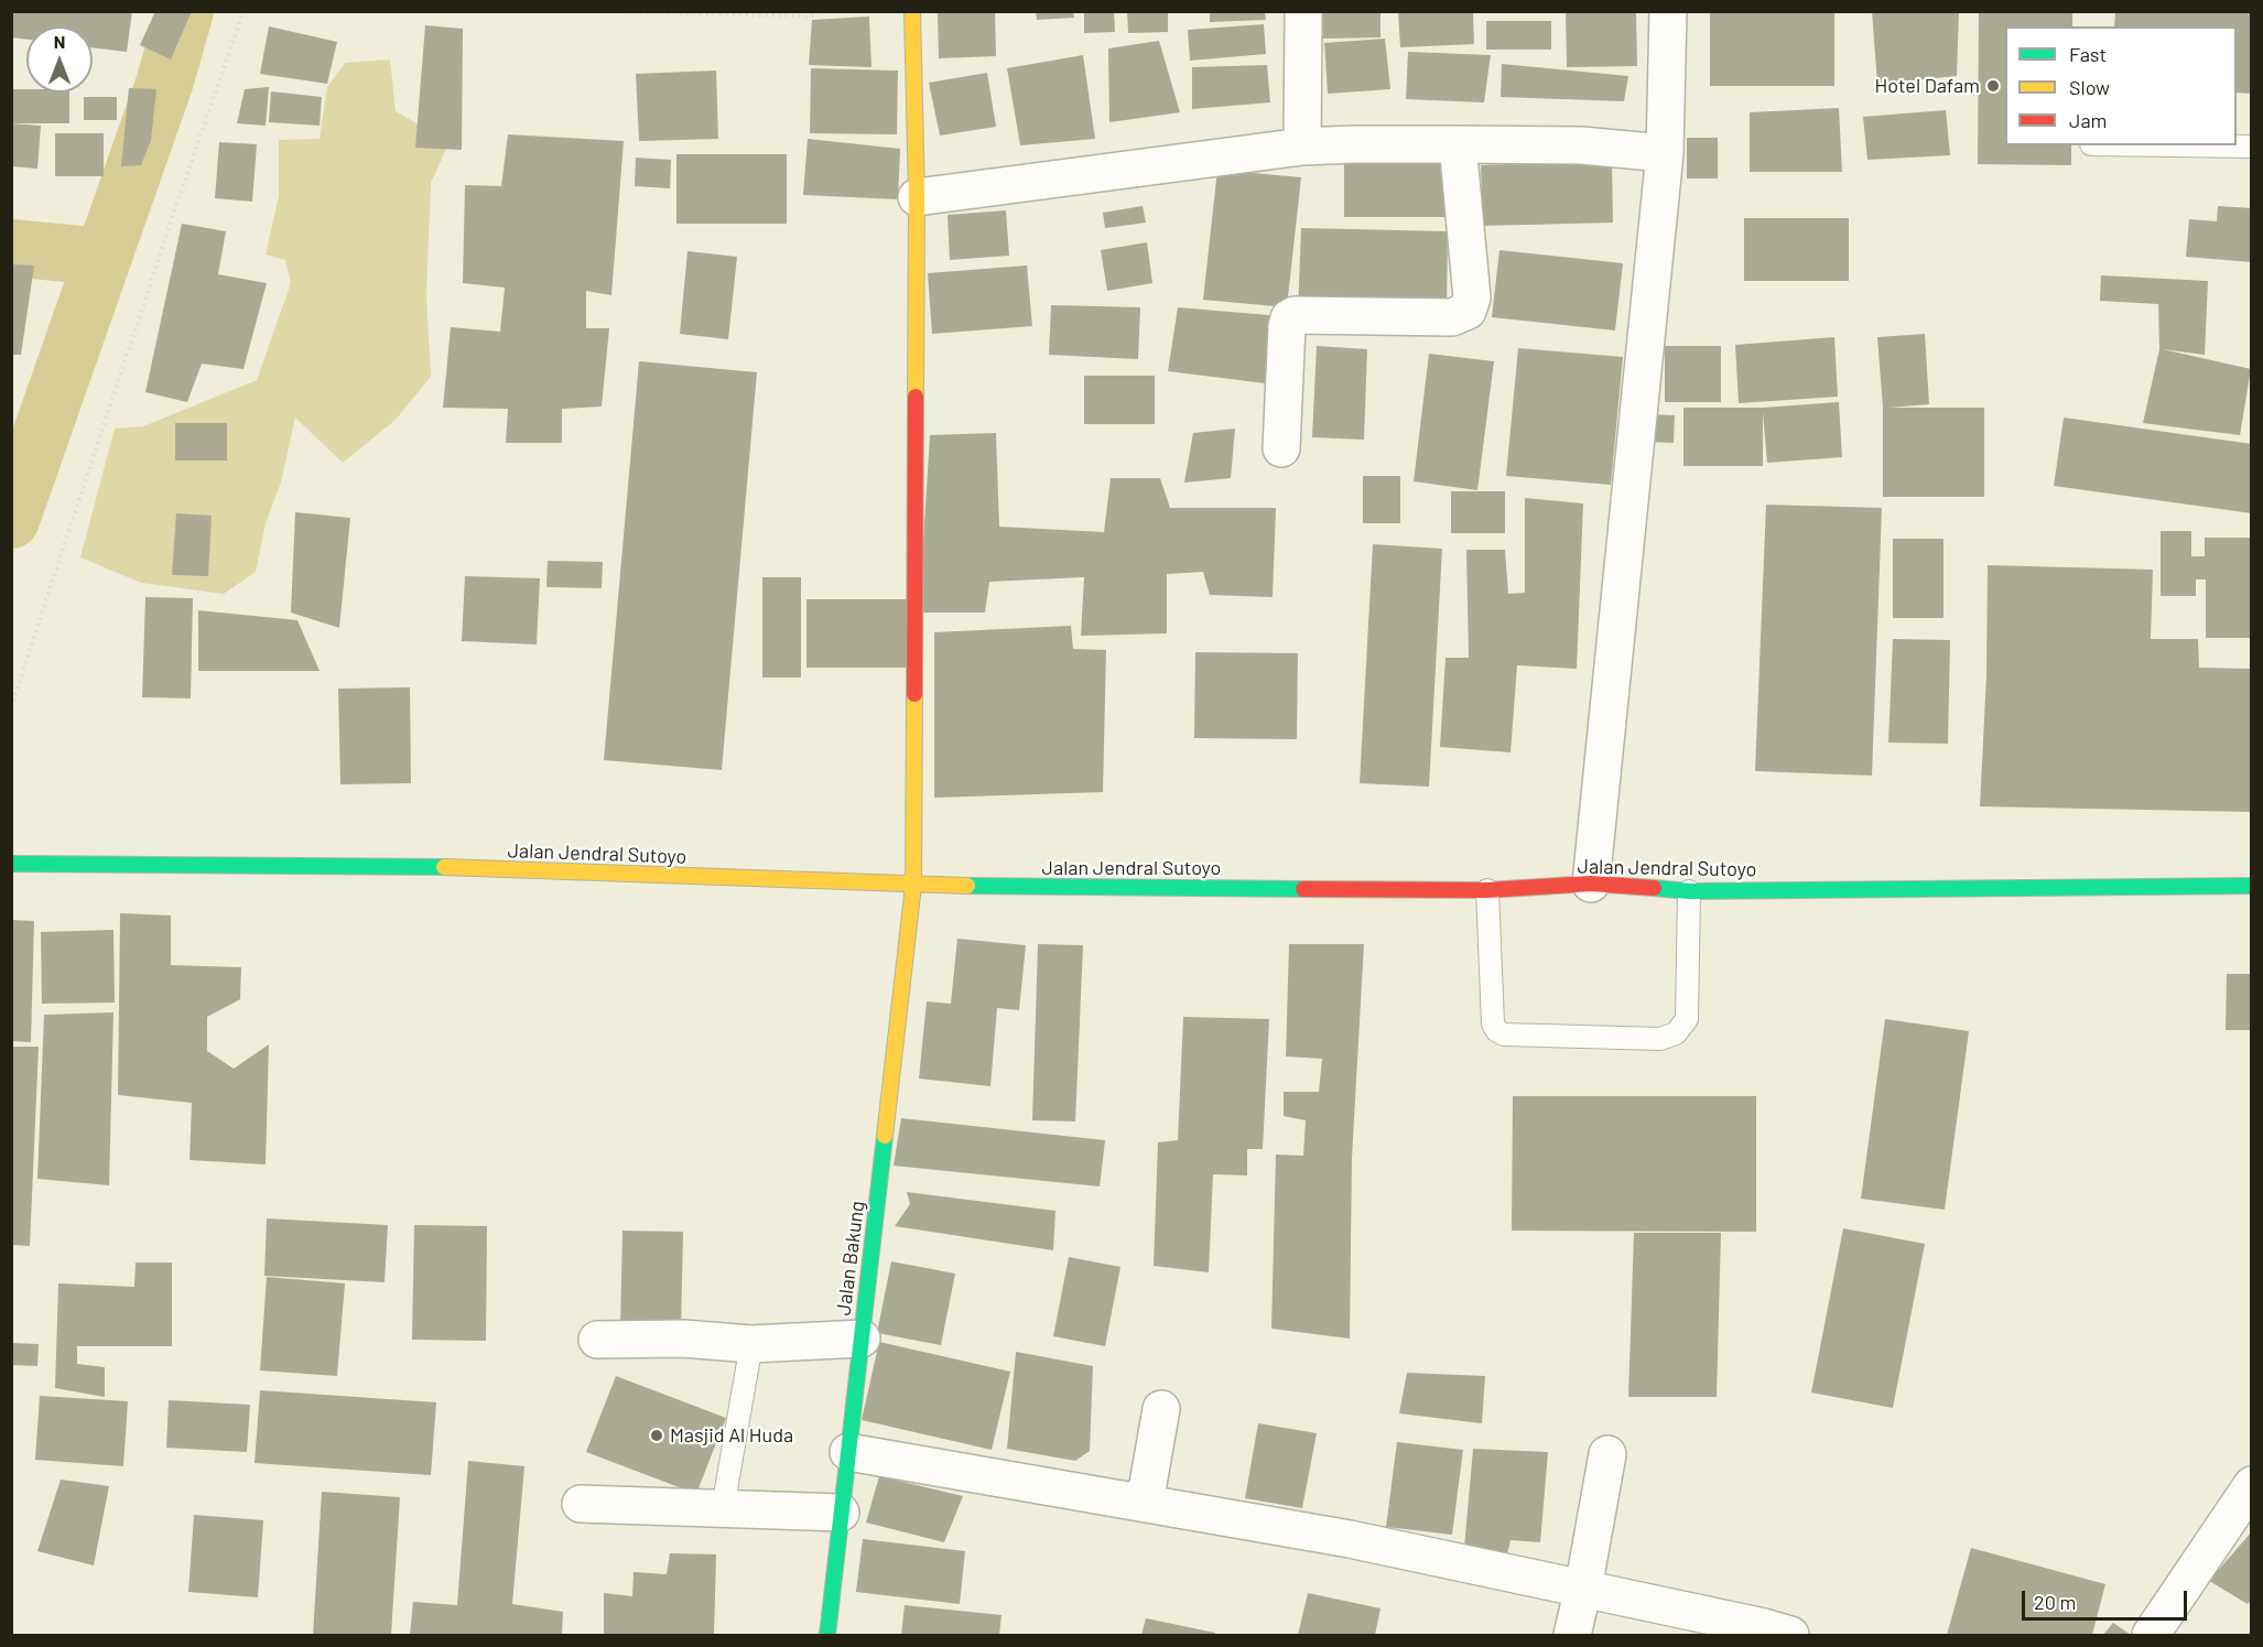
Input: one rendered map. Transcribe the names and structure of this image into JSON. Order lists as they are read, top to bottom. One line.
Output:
{"streets":{"street":["Jalan Jendral Sutoyo","Jalan Bakung"]},"crossings":[["Jalan Jendral Sutoyo","Jalan Bakung"]],"places":["Hotel Dafam","Masjid Al Huda"],"legend":["Fast","Slow","Jam"],"scale_bar":"20 m","north":"top"}
